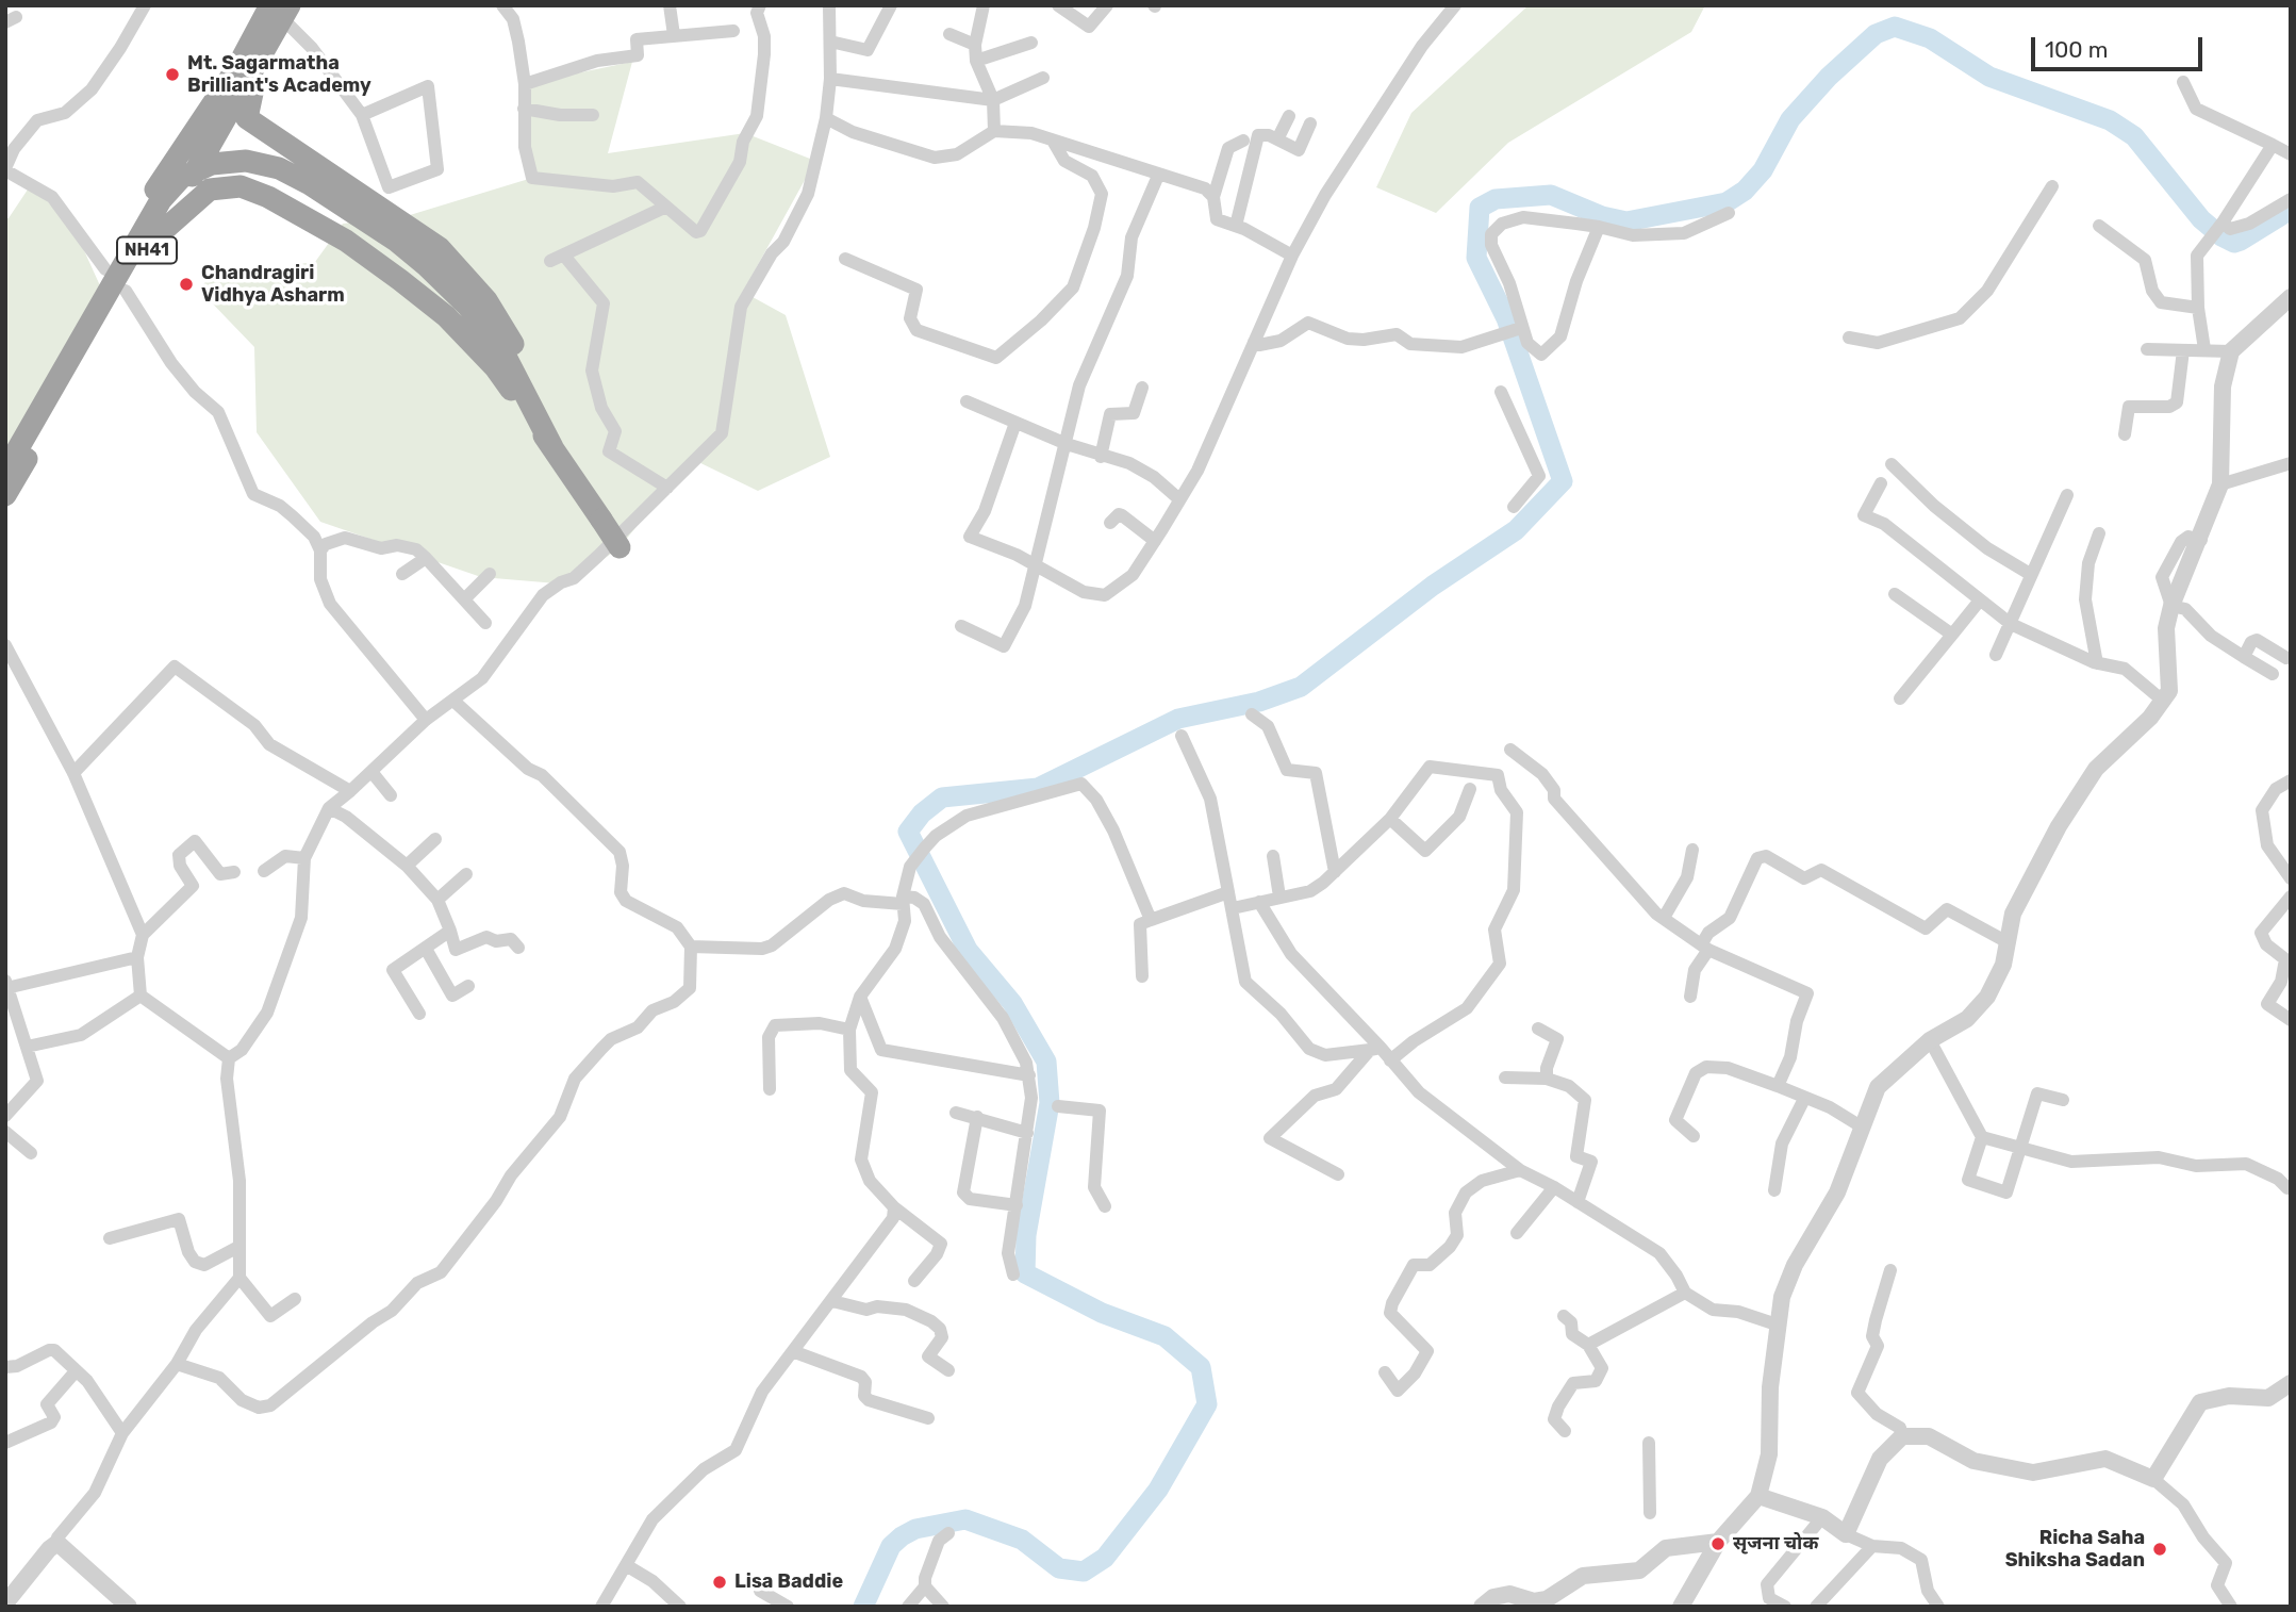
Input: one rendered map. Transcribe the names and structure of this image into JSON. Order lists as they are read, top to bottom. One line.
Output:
{"streets":{"highway":["NH41"]},"places":["Mt. Sagarmatha Brilliant's Academy","Chandragiri Vidhya Asharm","सृजना चोक","Richa Saha Shiksha Sadan","Lisa Baddie"],"scale_bar":"100 m"}
